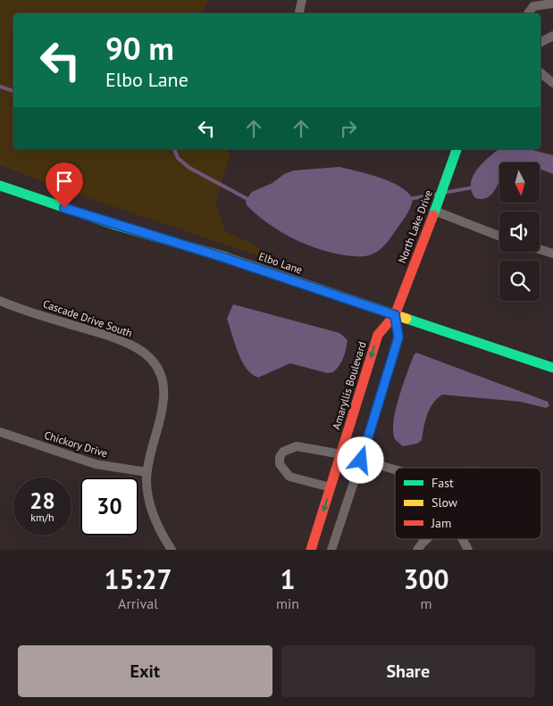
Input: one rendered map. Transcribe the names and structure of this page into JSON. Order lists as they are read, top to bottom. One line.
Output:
{"streets":{"street":["North Lake Drive","Elbo Lane","Cascade Drive South","Amaryllis Boulevard","Chickory Drive"]},"crossings":[["North Lake Drive","Elbo Lane"],["North Lake Drive","Amaryllis Boulevard"],["Elbo Lane","Amaryllis Boulevard"],["Cascade Drive South","Chickory Drive"]],"legend":["Fast","Slow","Jam"],"north":"bottom","page":{"turn":["90 m","Elbo Lane"],"speed":"28 km/h","limit":"30","eta":["15:27","Arrival","1","min","300","m"],"buttons":["Exit","Share"]}}
